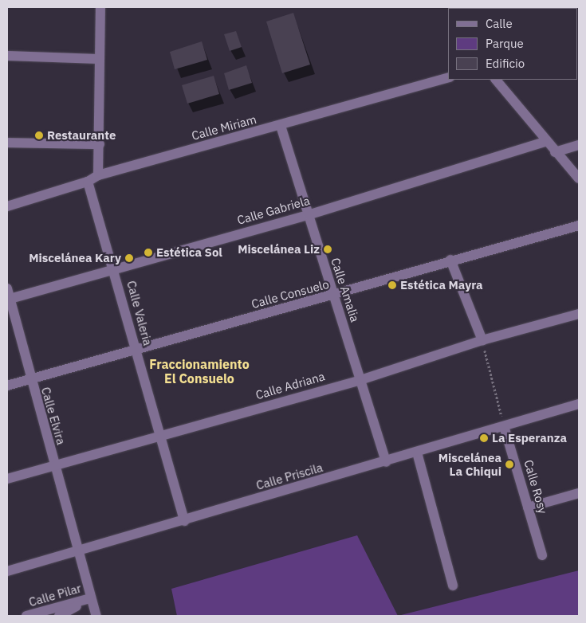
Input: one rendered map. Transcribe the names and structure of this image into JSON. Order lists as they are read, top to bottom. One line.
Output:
{"streets":{"street":["Calle Miriam","Calle Gabriela","Calle Amalia","Calle Consuelo","Calle Valeria","Calle Adriana","Calle Elvira","Calle Priscila","Calle Rosy","Calle Pilar"]},"crossings":[["Calle Miriam","Calle Amalia"],["Calle Miriam","Calle Valeria"],["Calle Gabriela","Calle Amalia"],["Calle Gabriela","Calle Valeria"],["Calle Gabriela","Calle Elvira"],["Calle Amalia","Calle Consuelo"],["Calle Amalia","Calle Adriana"],["Calle Amalia","Calle Priscila"],["Calle Consuelo","Calle Valeria"],["Calle Consuelo","Calle Elvira"],["Calle Valeria","Calle Adriana"],["Calle Valeria","Calle Priscila"],["Calle Adriana","Calle Elvira"],["Calle Elvira","Calle Priscila"],["Calle Priscila","Calle Rosy"]],"districts":["Fraccionamiento El Consuelo"],"places":["Restaurante","Miscelánea Liz","Estética Sol","Miscelánea Kary","Estética Mayra","La Esperanza","Miscelánea La Chiqui"],"legend":["Calle","Parque","Edificio"]}
